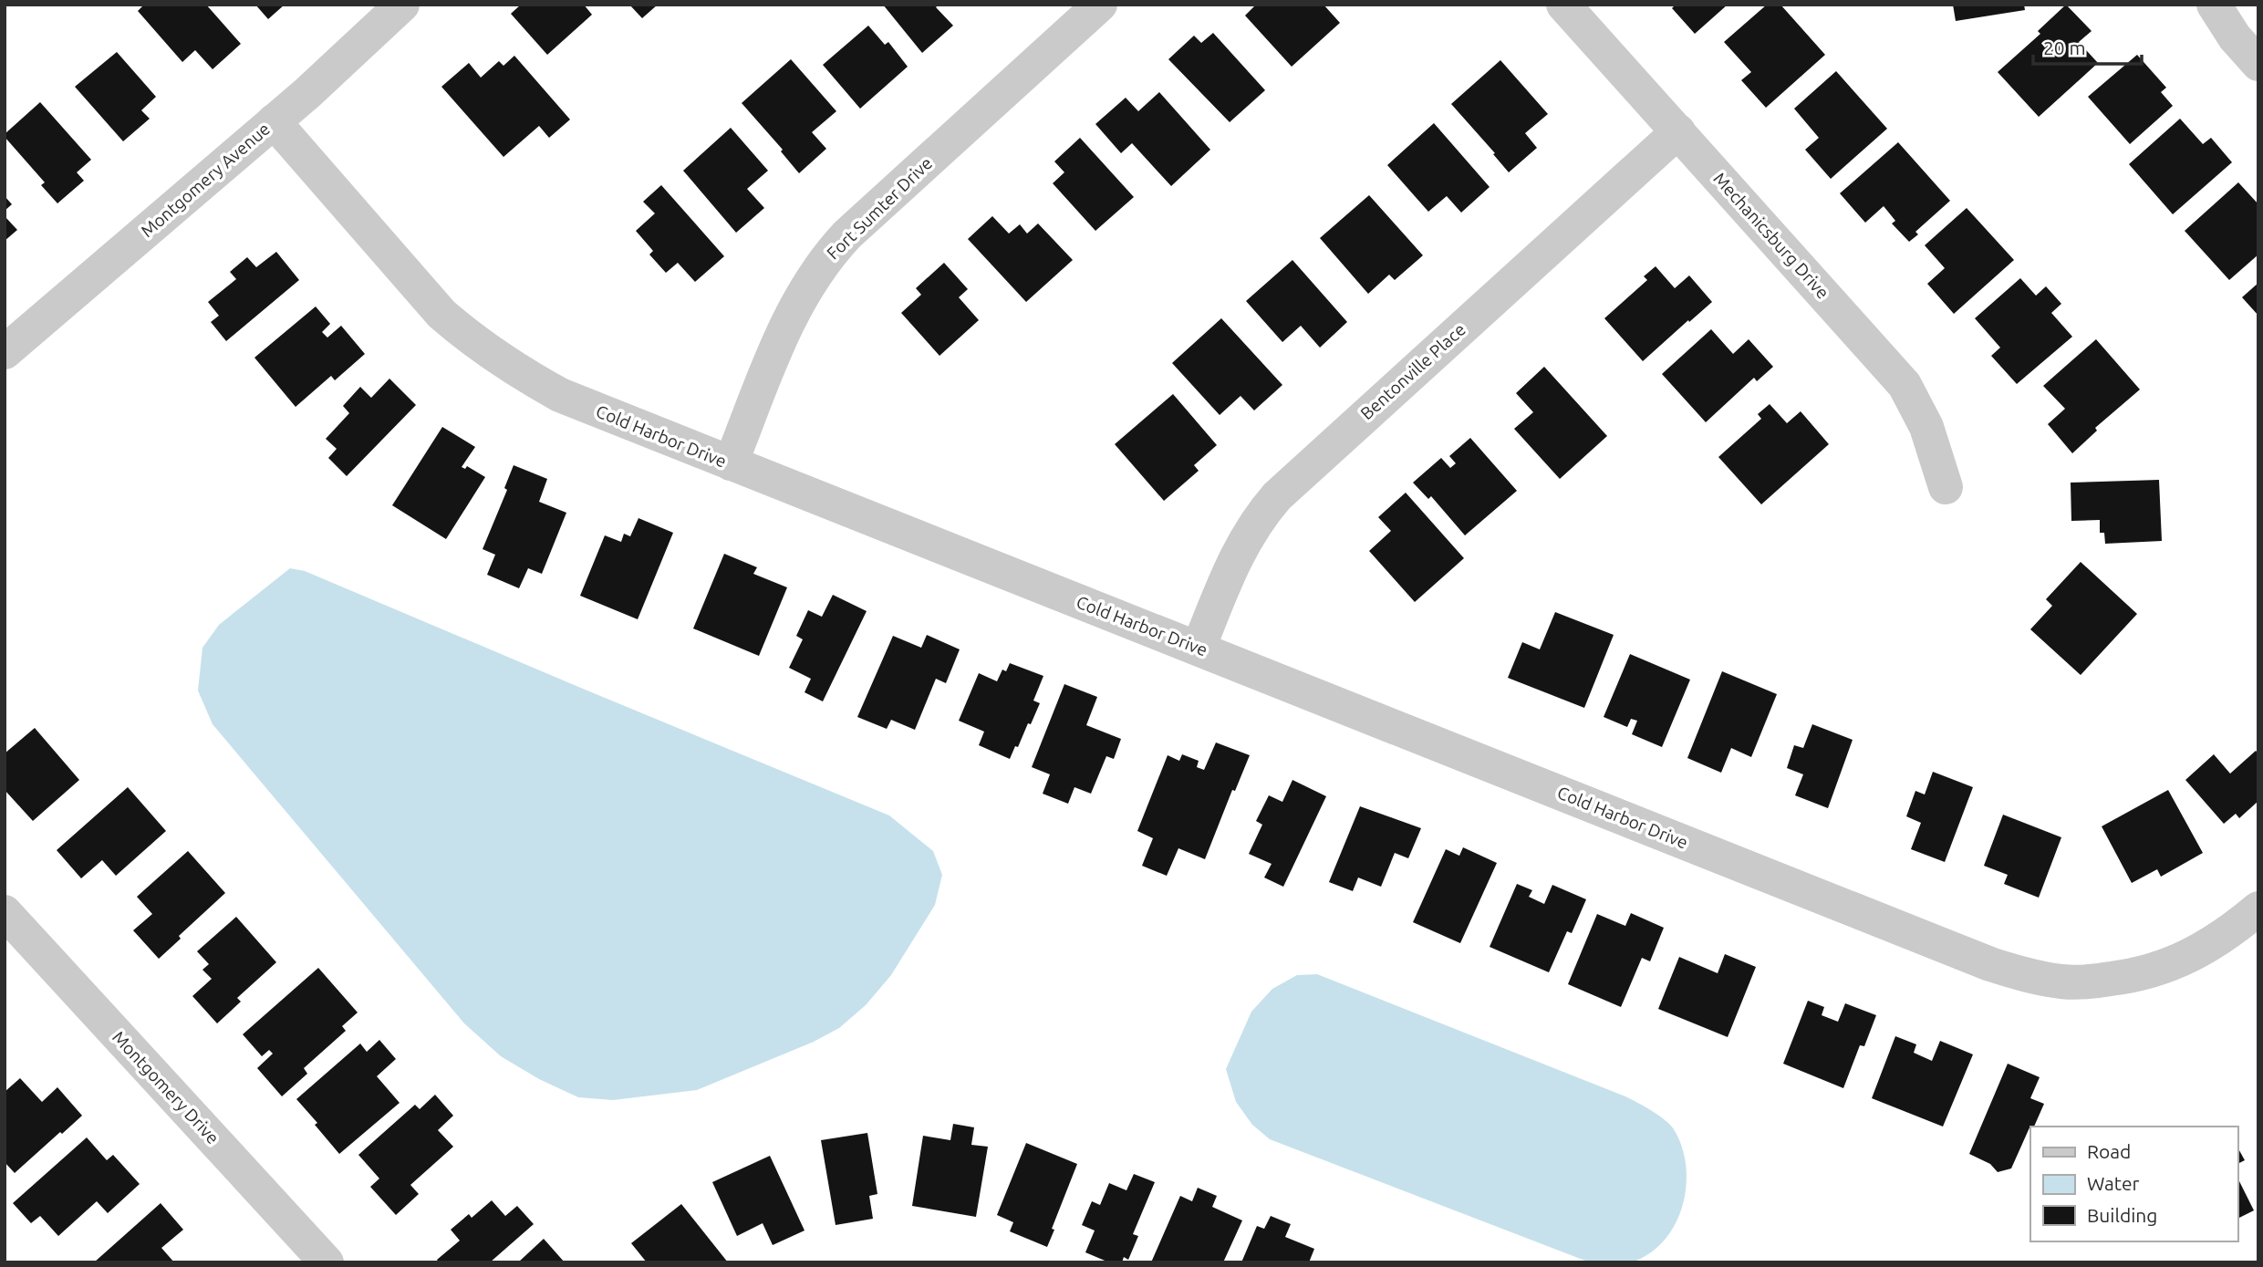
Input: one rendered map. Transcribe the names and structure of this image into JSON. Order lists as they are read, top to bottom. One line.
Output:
{"streets":{"street":["Montgomery Avenue","Fort Sumter Drive","Mechanicsburg Drive","Bentonville Place","Cold Harbor Drive","Montgomery Drive"]},"crossings":[["Montgomery Avenue","Cold Harbor Drive"],["Fort Sumter Drive","Cold Harbor Drive"],["Mechanicsburg Drive","Bentonville Place"],["Bentonville Place","Cold Harbor Drive"]],"legend":["Road","Water","Building"],"scale_bar":"20 m"}
